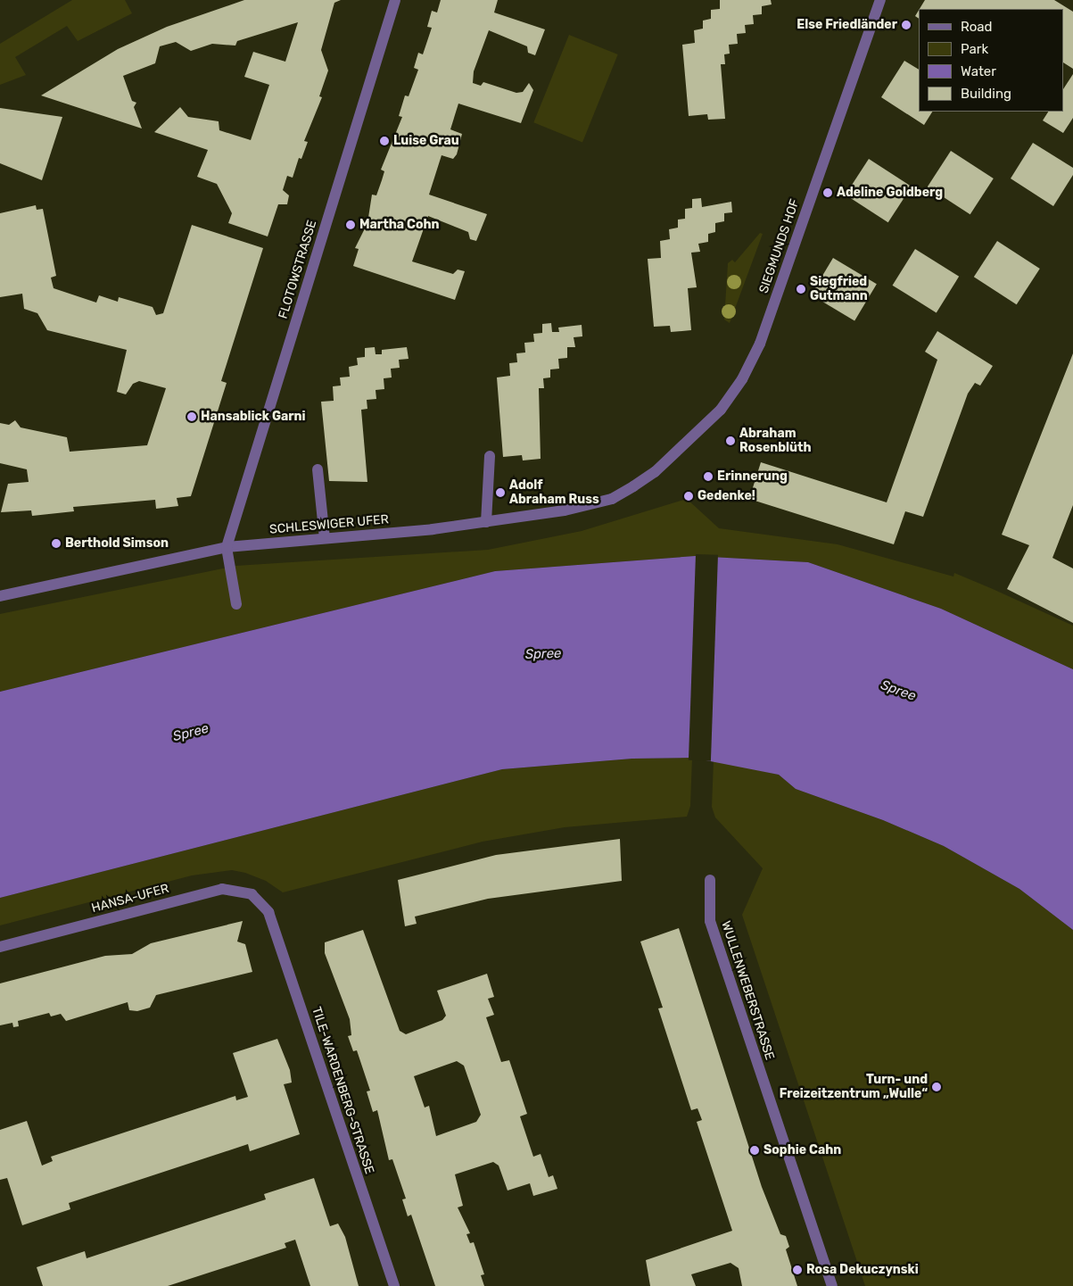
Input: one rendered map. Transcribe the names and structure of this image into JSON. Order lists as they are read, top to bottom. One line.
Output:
{"streets":{"street":["SIEGMUNDS HOF","FLOTOWSTRASSE","SCHLESWIGER UFER","HANSA-UFER","WULLENWEBERSTRASSE","TILE-WARDENBERG-STRASSE"]},"crossings":[["SIEGMUNDS HOF","SCHLESWIGER UFER"],["FLOTOWSTRASSE","SCHLESWIGER UFER"],["HANSA-UFER","TILE-WARDENBERG-STRASSE"]],"water":["Spree"],"places":["Else Friedländer","Luise Grau","Adeline Goldberg","Martha Cohn","Siegfried Gutmann","Hansablick Garni","Abraham Rosenblüth","Erinnerung","Adolf Abraham Russ","Gedenke!","Berthold Simson","Turn- und Freizeitzentrum „Wulle“","Sophie Cahn","Rosa Dekuczynski"],"legend":["Road","Park","Water","Building"]}
